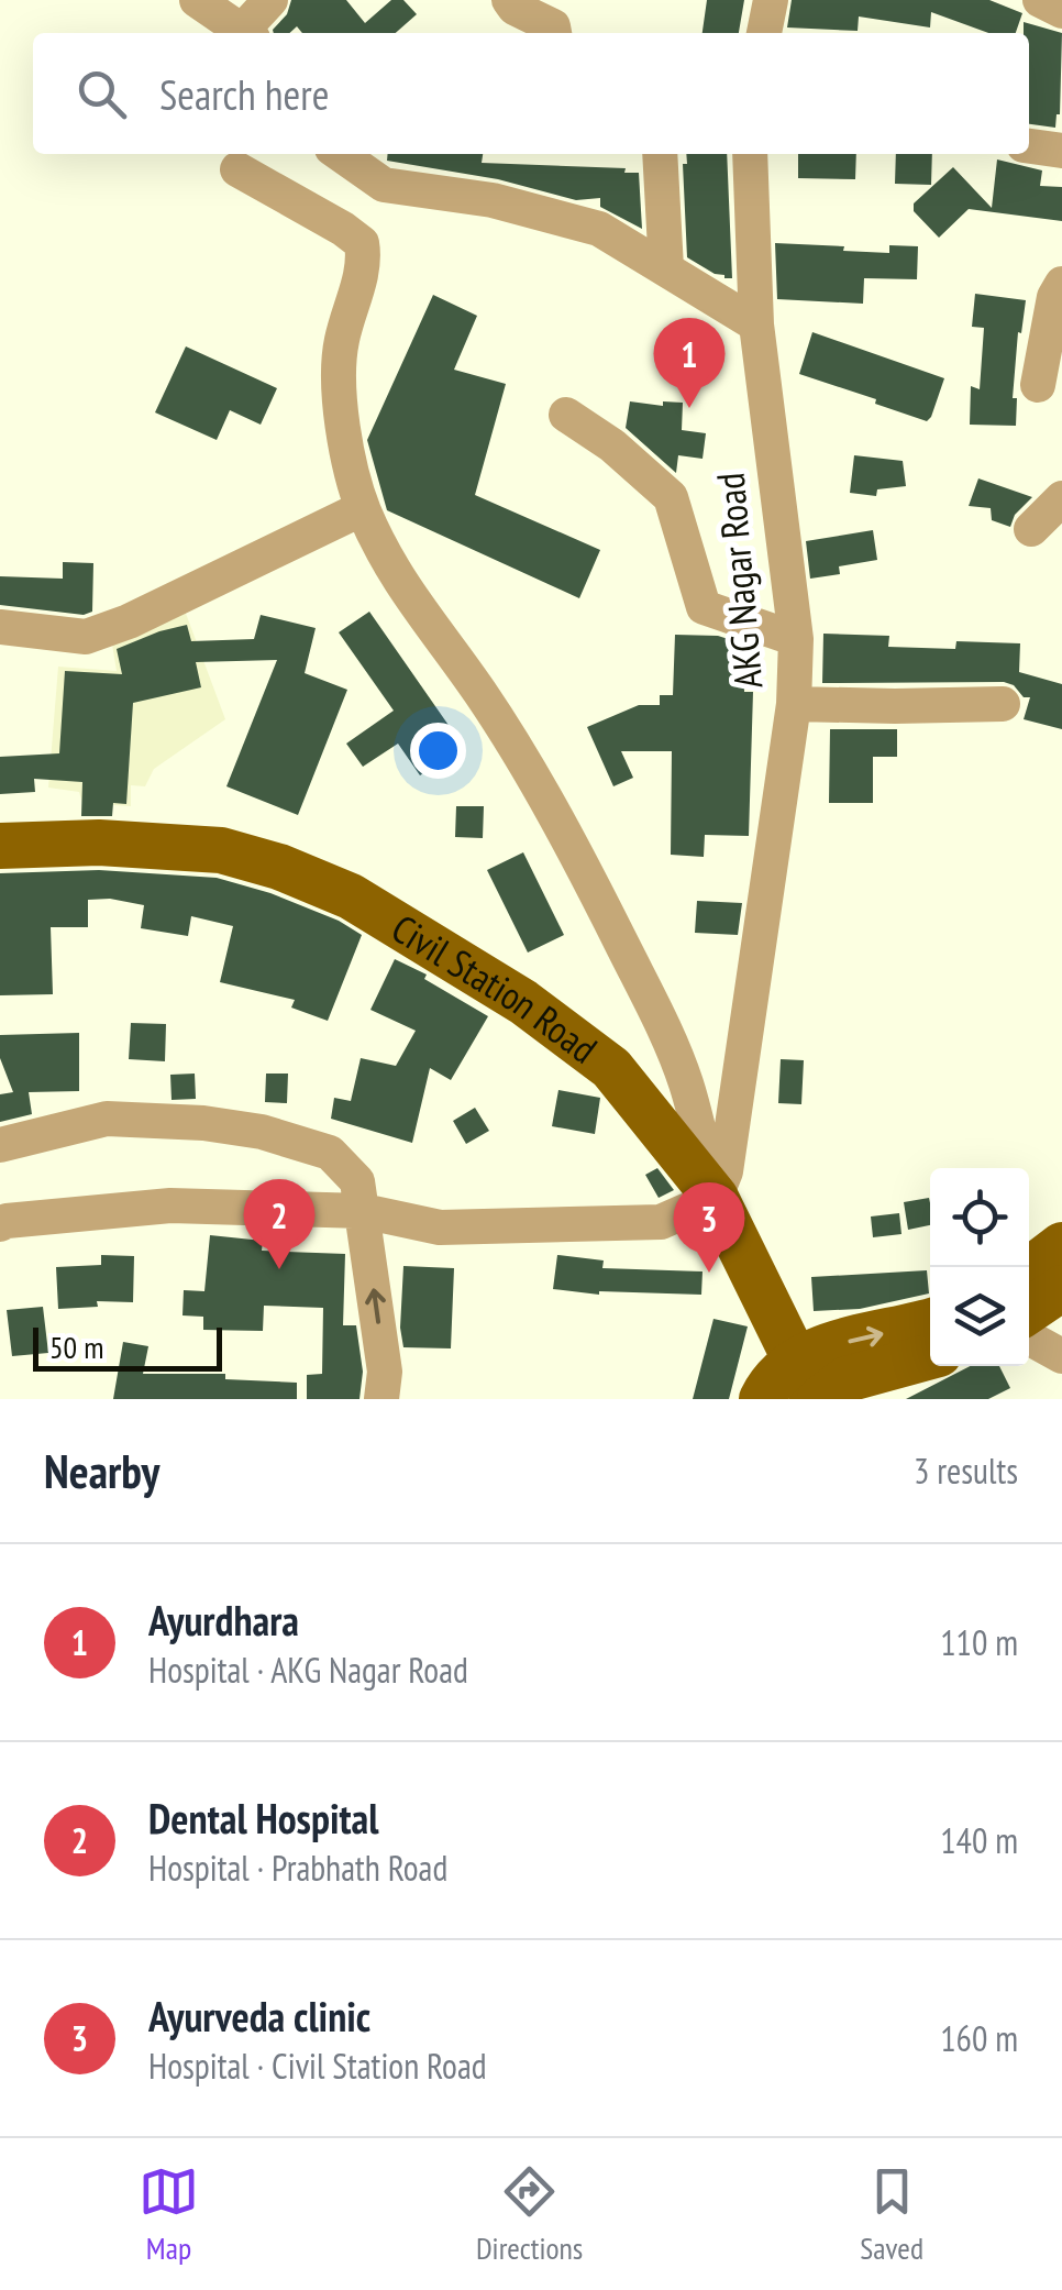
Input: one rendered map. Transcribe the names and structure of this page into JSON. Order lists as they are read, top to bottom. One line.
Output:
{"streets":{"main road":["Civil Station Road"],"street":["AKG Nagar Road"]},"crossings":[["AKG Nagar Road","Civil Station Road"]],"scale_bar":"50 m","page":{"search":"Search here","pins":["1","2","3"],"scale":"50 m","heading":["Nearby","3 results"],"list":[{"mark":"1","name":"Ayurdhara","note":"Hospital · AKG Nagar Road","value":"110 m"},{"mark":"2","name":"Dental Hospital","note":"Hospital · Prabhath Road","value":"140 m"},{"mark":"3","name":"Ayurveda clinic","note":"Hospital · Civil Station Road","value":"160 m"}],"nav":["Map","Directions","Saved"]}}
